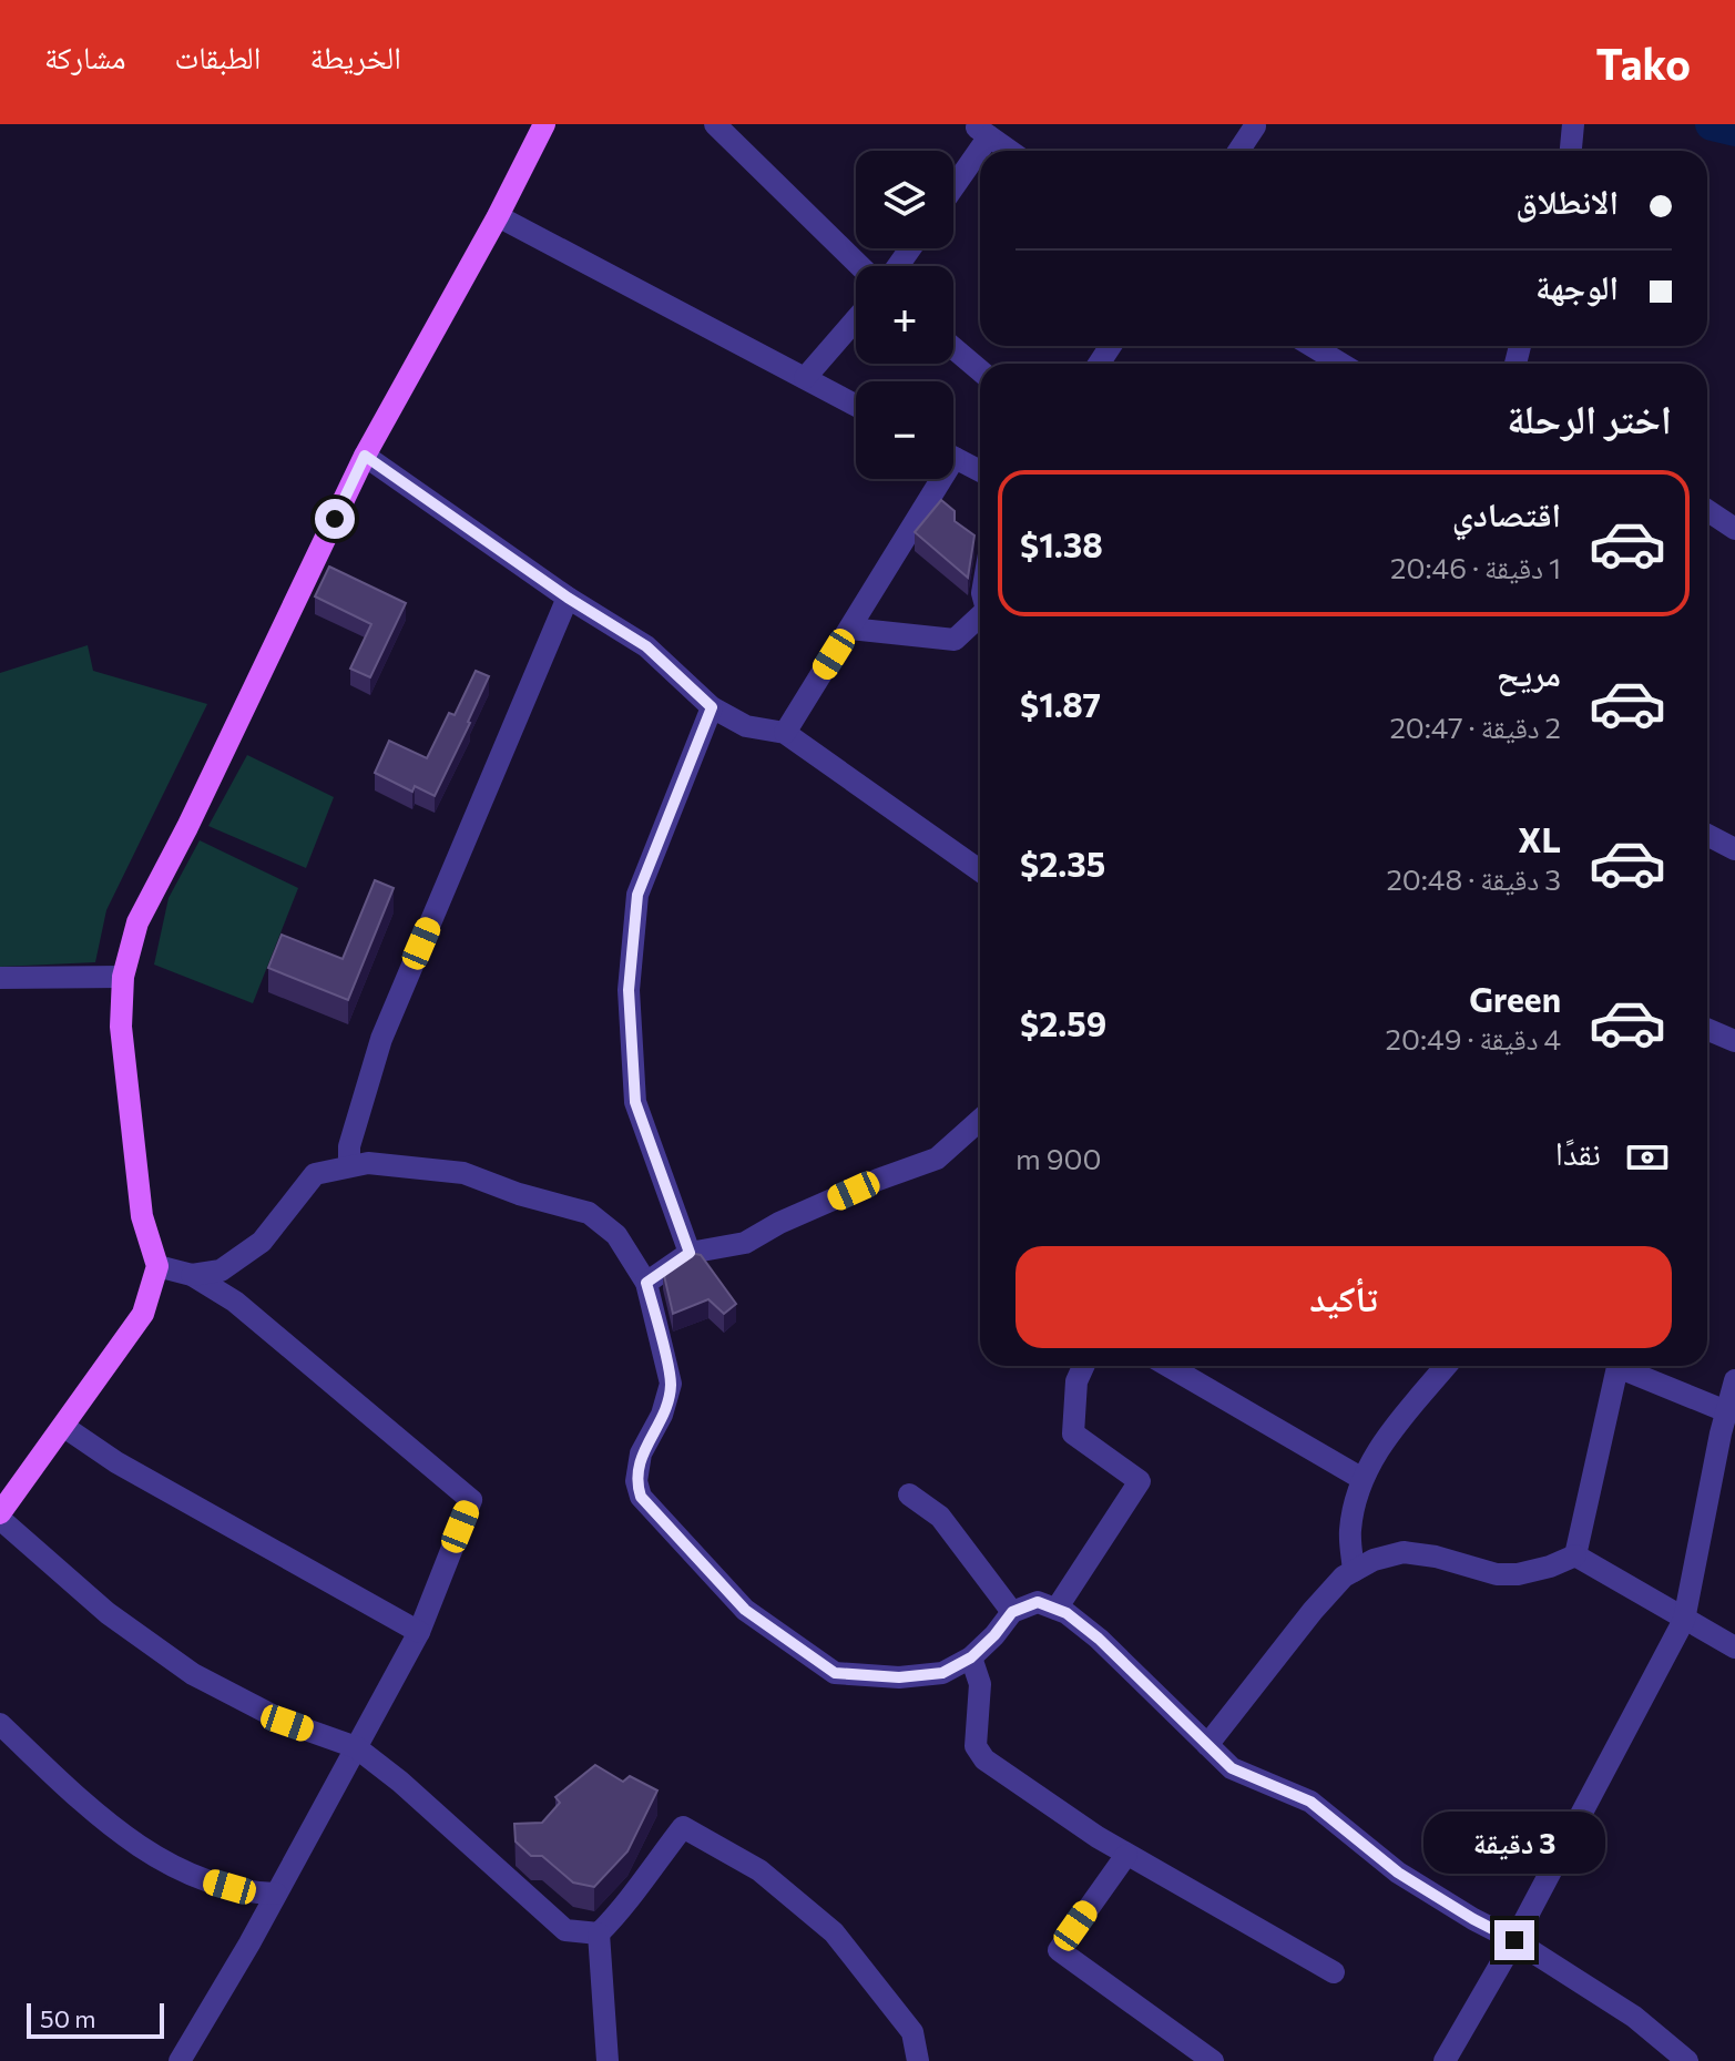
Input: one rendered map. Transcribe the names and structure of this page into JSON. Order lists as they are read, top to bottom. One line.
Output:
{"scale_bar":"50 m","page":{"header":"Tako","nav":["الخريطة","الطبقات","مشاركة"],"map_buttons":["+","−"],"banner":["الانطلاق","الوجهة"],"heading":"اختر الرحلة","list":[{"name":"اقتصادي","note":"1 دقيقة · 20:46","value":"$1.38"},{"name":"مريح","note":"2 دقيقة · 20:47","value":"$1.87"},{"name":"XL","note":"3 دقيقة · 20:48","value":"$2.35"},{"name":"Green","note":"4 دقيقة · 20:49","value":"$2.59"}],"pay":["نقدًا","900 m"],"buttons":"تأكيد","bubble":"3 دقيقة","scale":"50 m"}}
